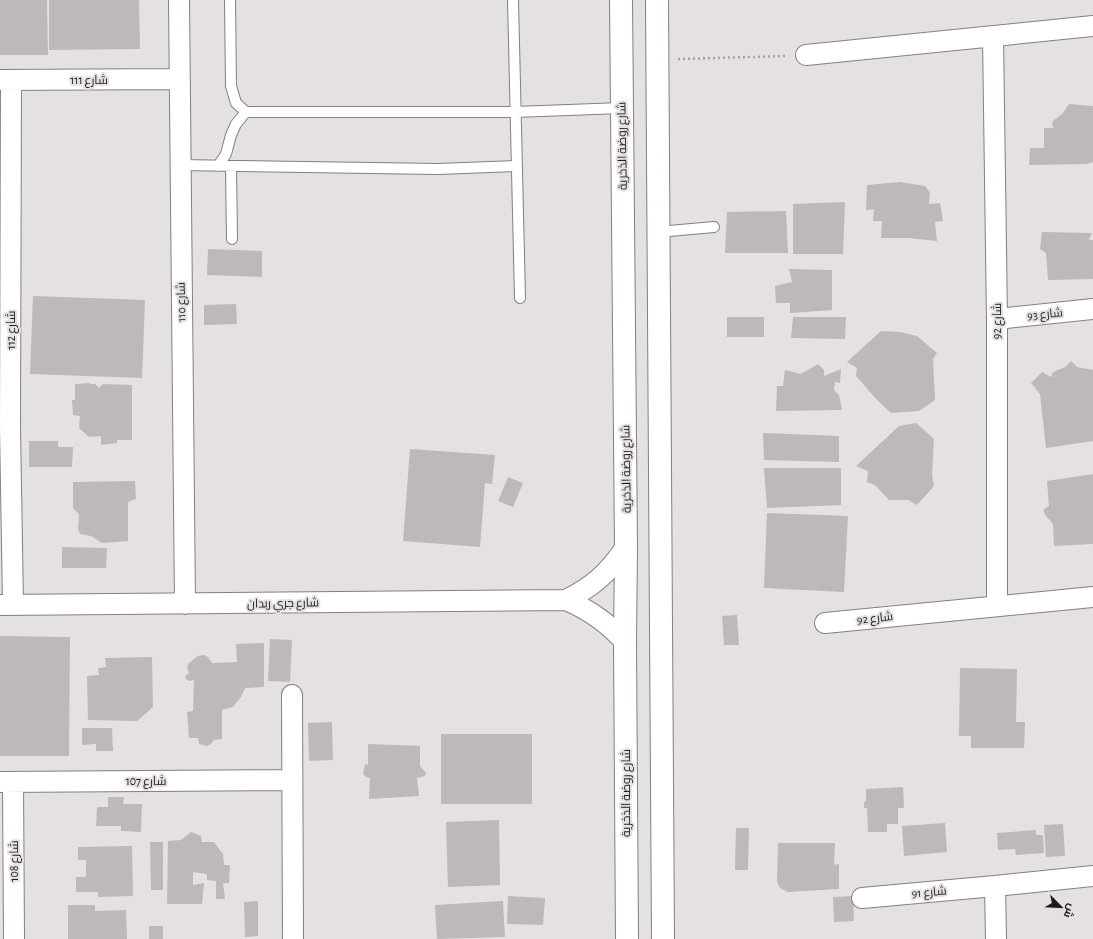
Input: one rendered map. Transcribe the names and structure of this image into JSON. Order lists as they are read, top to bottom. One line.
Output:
{"streets":{"street":["شارع 111","شارع روضة الذخرية","شارع 110","شارع 93","شارع 92","شارع 112","شارع جري ربدان","شارع 107","شارع 108","شارع 91"]},"crossings":[["شارع 111","شارع 110"],["شارع 111","شارع 112"],["شارع روضة الذخرية","شارع جري ربدان"],["شارع 110","شارع جري ربدان"],["شارع 93","شارع 92"],["شارع 112","شارع جري ربدان"],["شارع 107","شارع 108"]],"north":"bottom right"}
